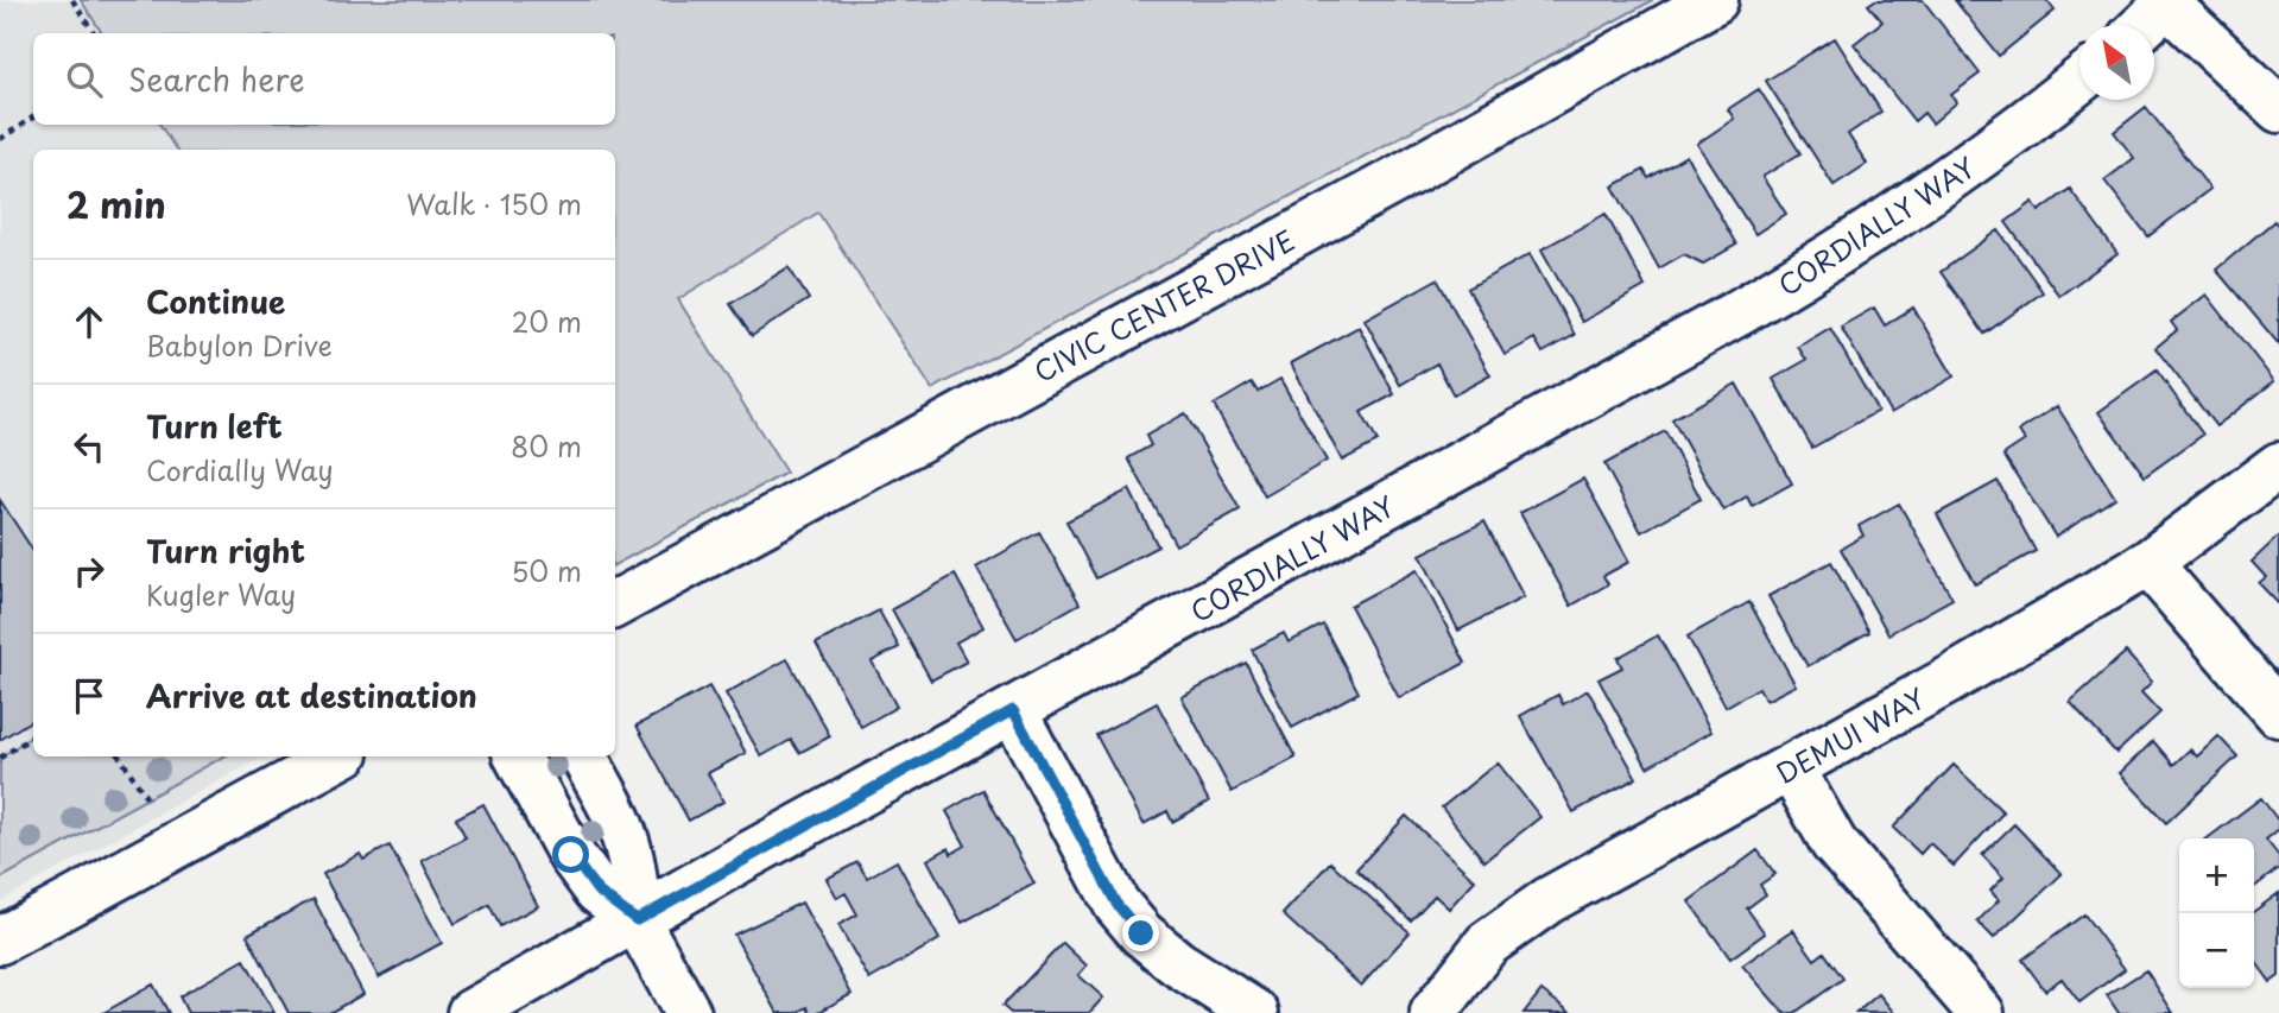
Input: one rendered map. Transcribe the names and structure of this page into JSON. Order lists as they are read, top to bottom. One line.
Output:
{"streets":{"street":["CORDIALLY WAY","CIVIC CENTER DRIVE","DEMUI WAY"]},"north":"top left","page":{"search":"Search here","heading":["2 min","Walk · 150 m"],"list":[["Continue","Babylon Drive","20 m"],["Turn left","Cordially Way","80 m"],["Turn right","Kugler Way","50 m"],"Arrive at destination"],"map_buttons":["+","−"]}}
